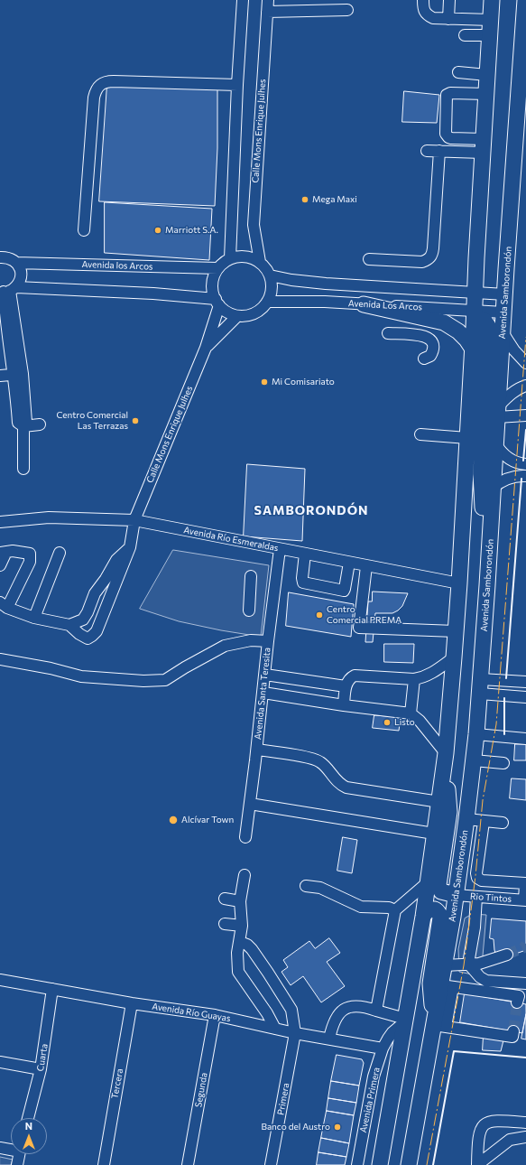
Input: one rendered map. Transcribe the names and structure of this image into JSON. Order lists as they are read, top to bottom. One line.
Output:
{"streets":{"highway":["Avenida Samborondón"],"street":["Calle Mons Enrique Julhes","Avenida los Arcos","Avenida Los Arcos","Avenida Río Esmeraldas","Avenida Santa Teresita","Rio Tintos","Avenida Río Guayas","Cuarta","Tercera","Segunda","Primera","Avenida Primera"]},"crossings":[["Calle Mons Enrique Julhes","Avenida los Arcos"],["Calle Mons Enrique Julhes","Avenida Los Arcos"],["Calle Mons Enrique Julhes","Avenida Río Esmeraldas"],["Avenida los Arcos","Avenida Los Arcos"],["Avenida Samborondón","Avenida Los Arcos"],["Avenida Samborondón","Rio Tintos"],["Avenida Río Esmeraldas","Avenida Santa Teresita"],["Avenida Río Guayas","Cuarta"],["Avenida Río Guayas","Tercera"],["Avenida Río Guayas","Segunda"],["Avenida Río Guayas","Primera"],["Avenida Río Guayas","Avenida Primera"]],"districts":["SAMBORONDÓN"],"places":["Mega Maxi","Marriott S.A.","Mi Comisariato","Centro Comercial Las Terrazas","Centro Comercial PREMA","Listo","Alcívar Town","Banco del Austro"],"north":"top"}
